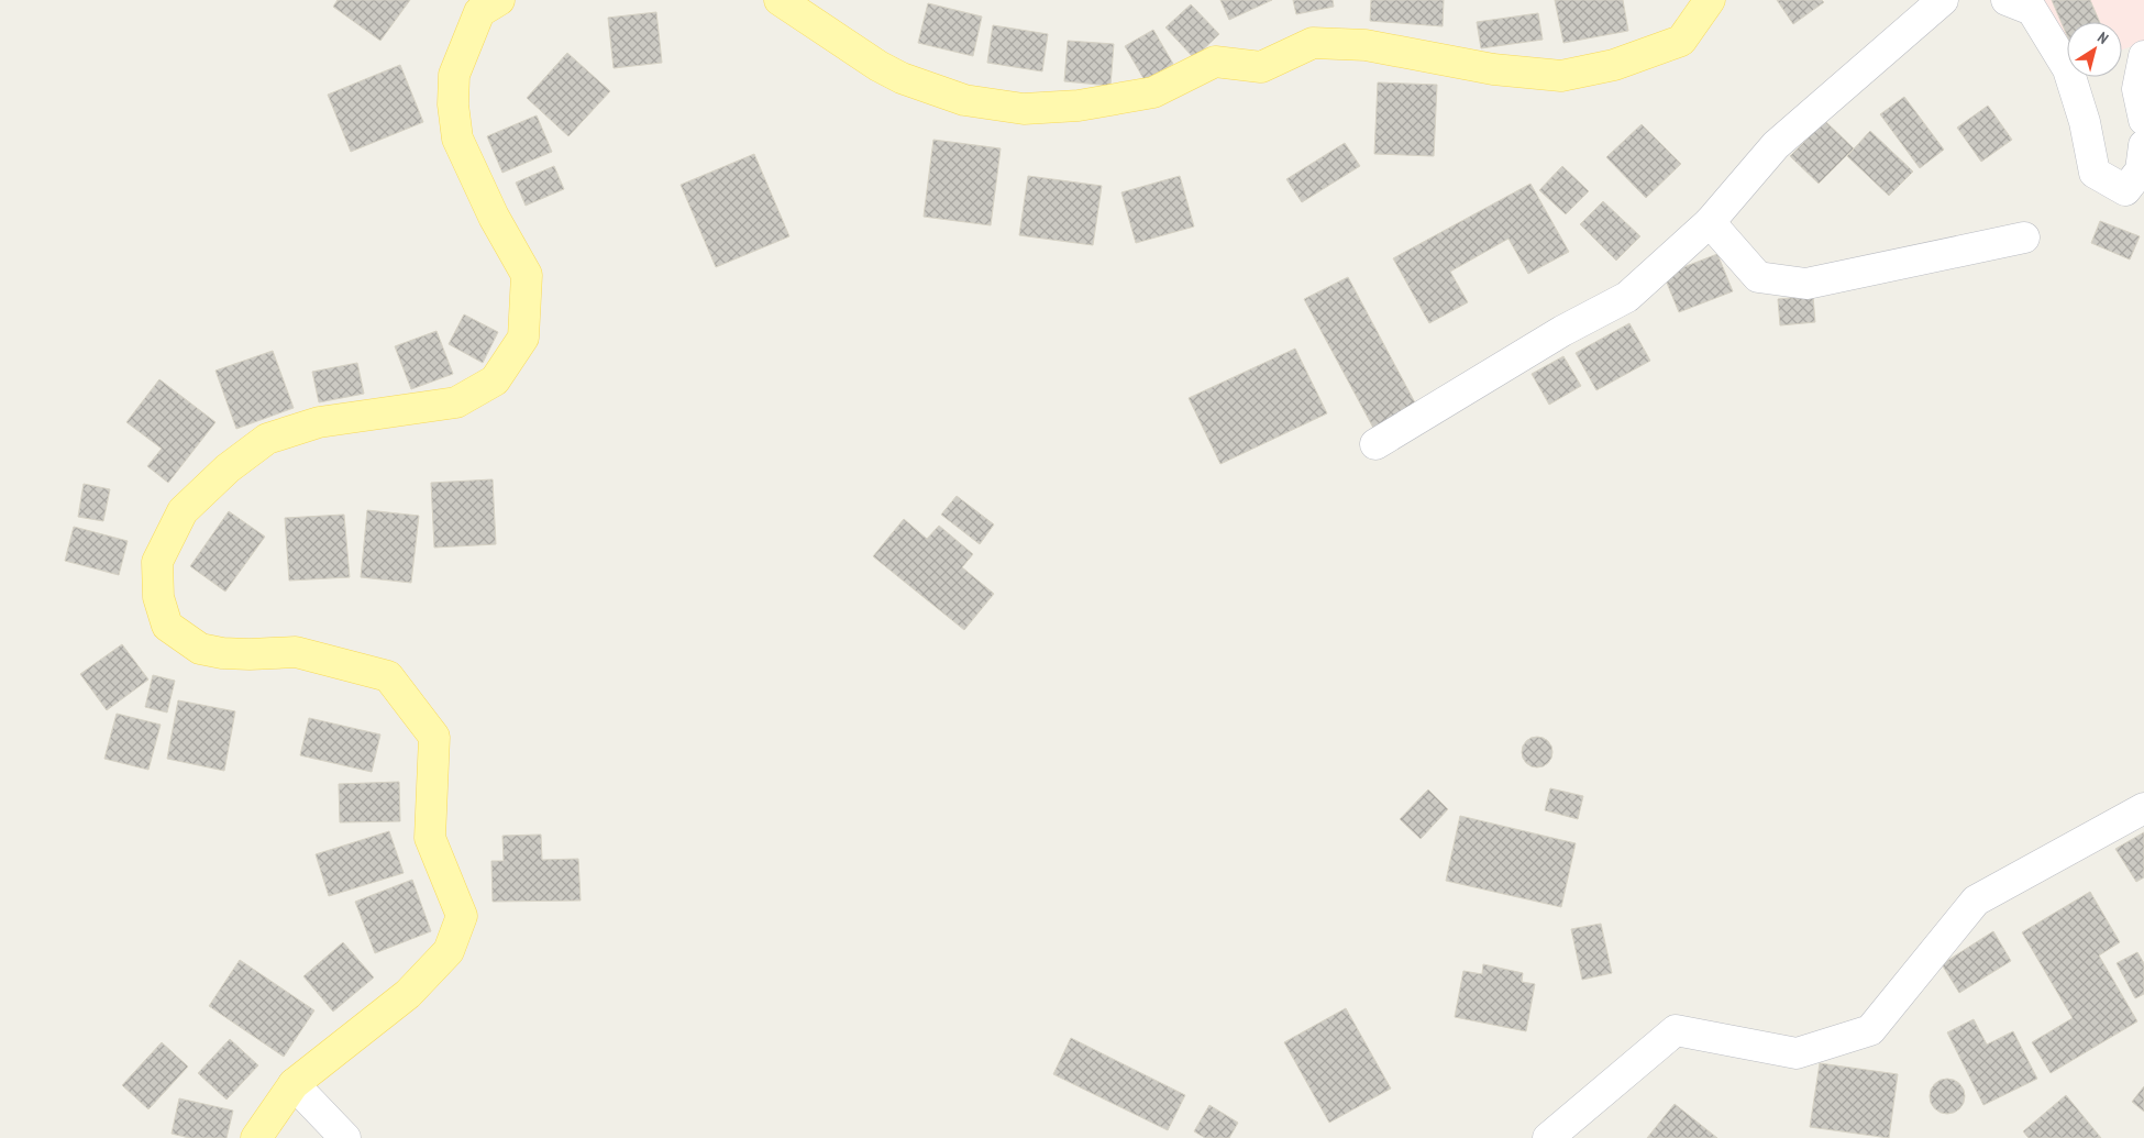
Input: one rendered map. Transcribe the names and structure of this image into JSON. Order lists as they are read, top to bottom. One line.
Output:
{"north":"top right"}
